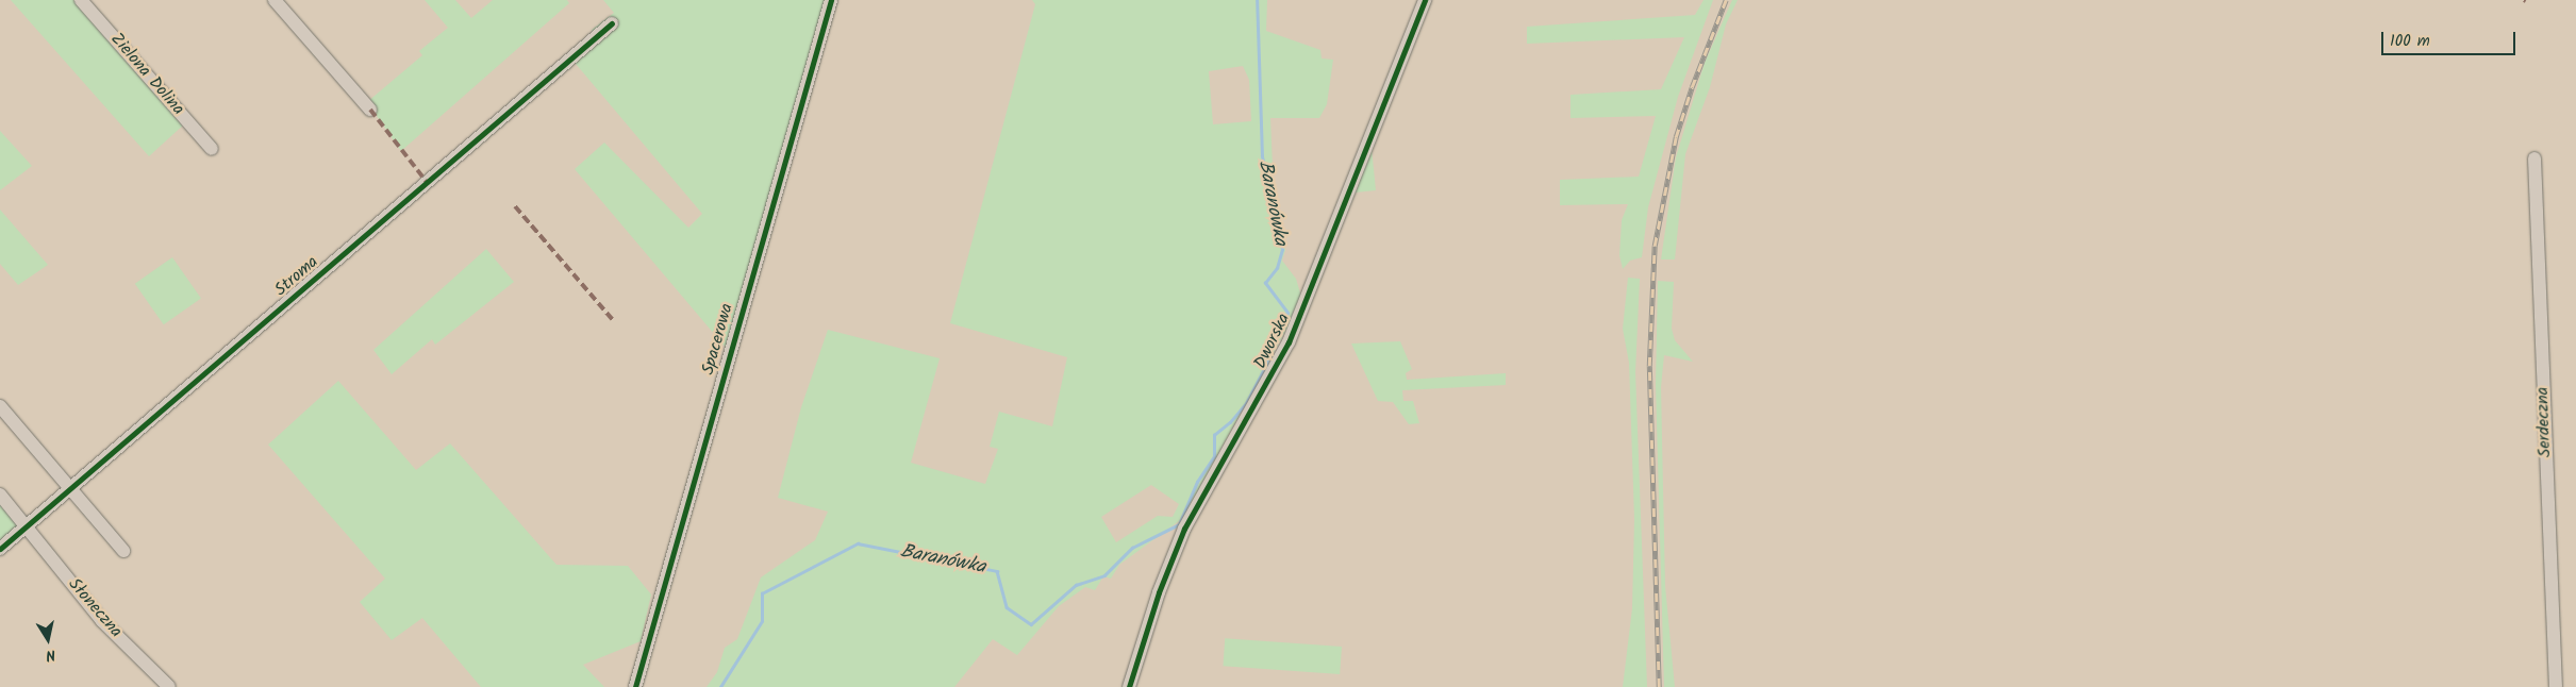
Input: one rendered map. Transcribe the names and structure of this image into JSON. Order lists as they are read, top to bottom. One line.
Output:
{"streets":{"street":["Zielona Dolina","Stroma","Spacerowa","Dworska","Serdeczna","Słoneczna"]},"crossings":[["Stroma","Słoneczna"]],"water":["Baranówka"],"scale_bar":"100 m","north":"bottom"}
